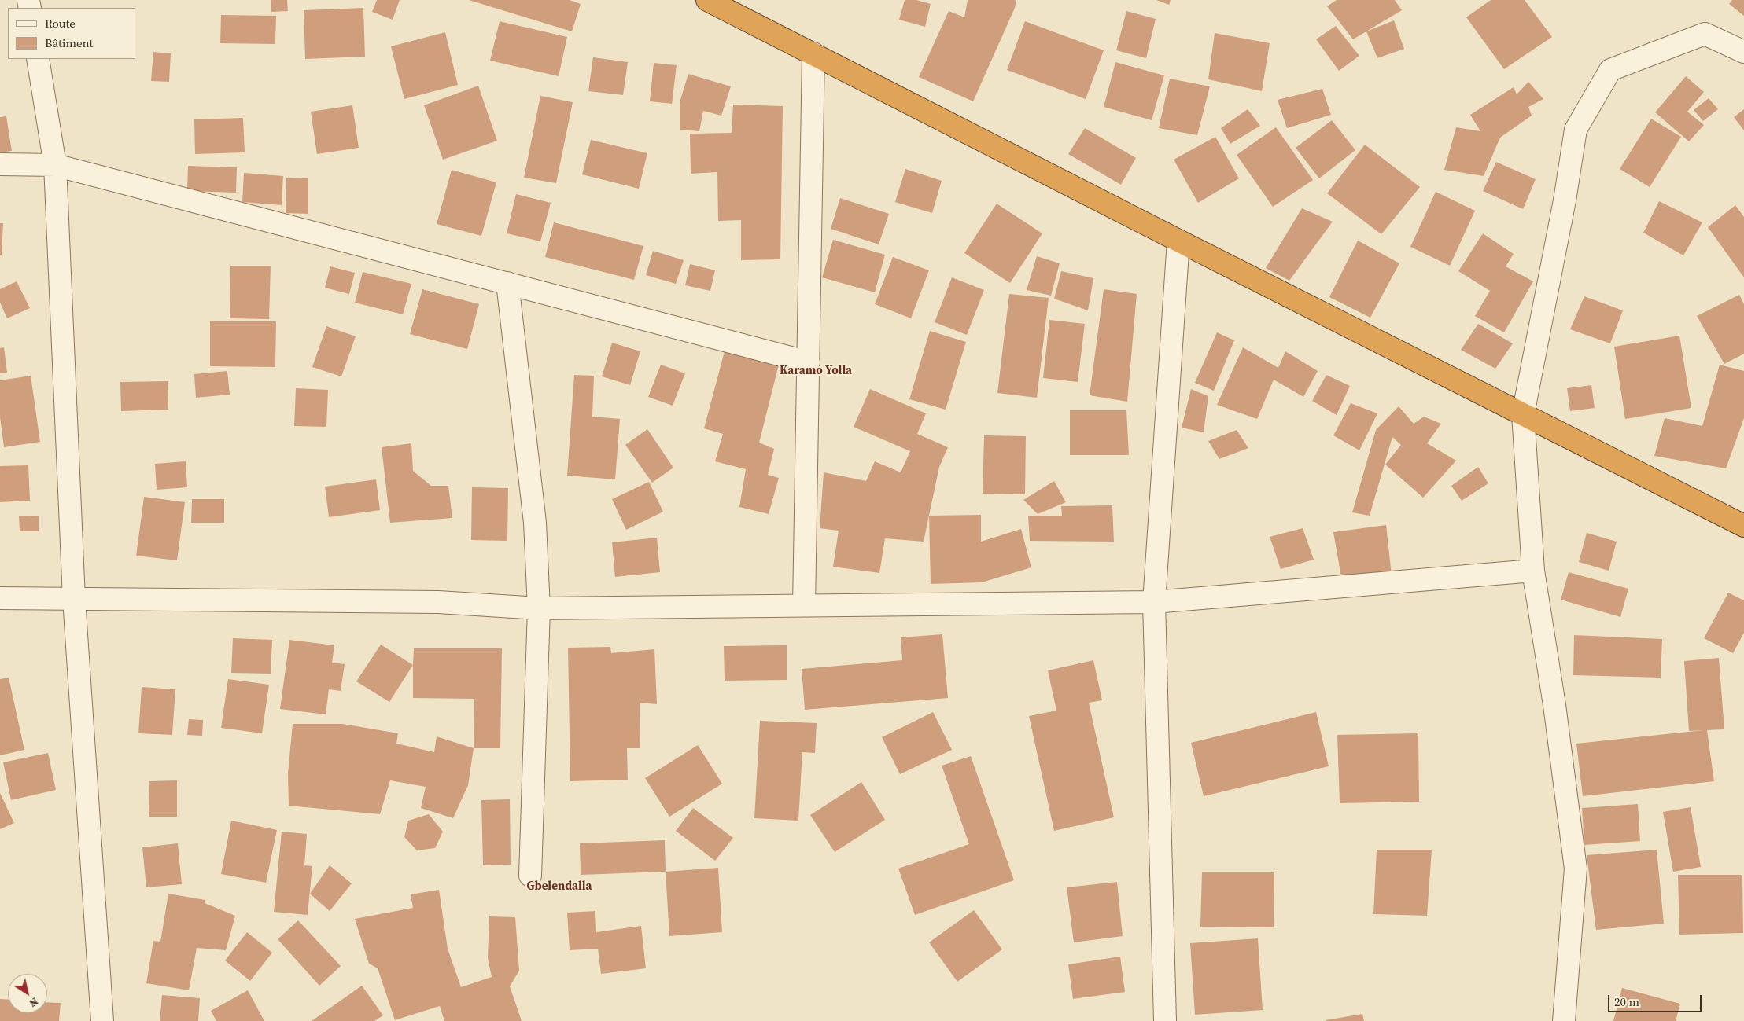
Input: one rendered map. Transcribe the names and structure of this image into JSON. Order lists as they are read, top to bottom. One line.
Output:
{"districts":["Karamo Yolla","Gbelendalla"],"legend":["Route","Bâtiment"],"scale_bar":"20 m","north":"bottom right"}
